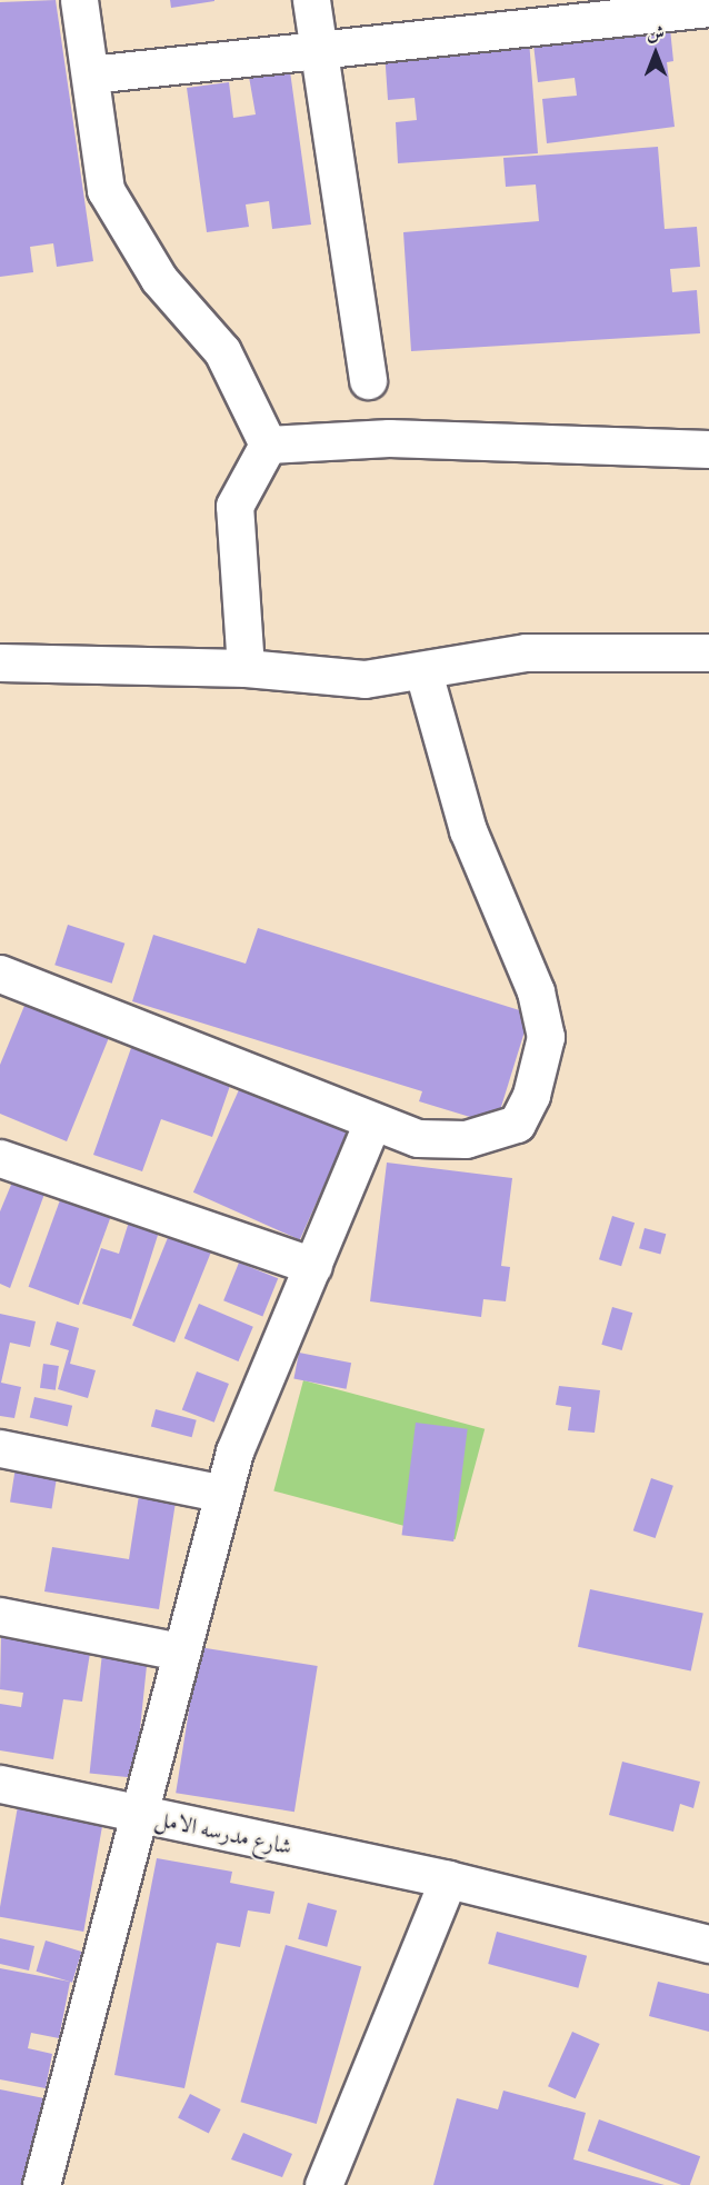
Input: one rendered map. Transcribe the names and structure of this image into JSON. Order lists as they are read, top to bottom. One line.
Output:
{"streets":{"street":["شارع مدرسه الامل"]},"north":"top"}
